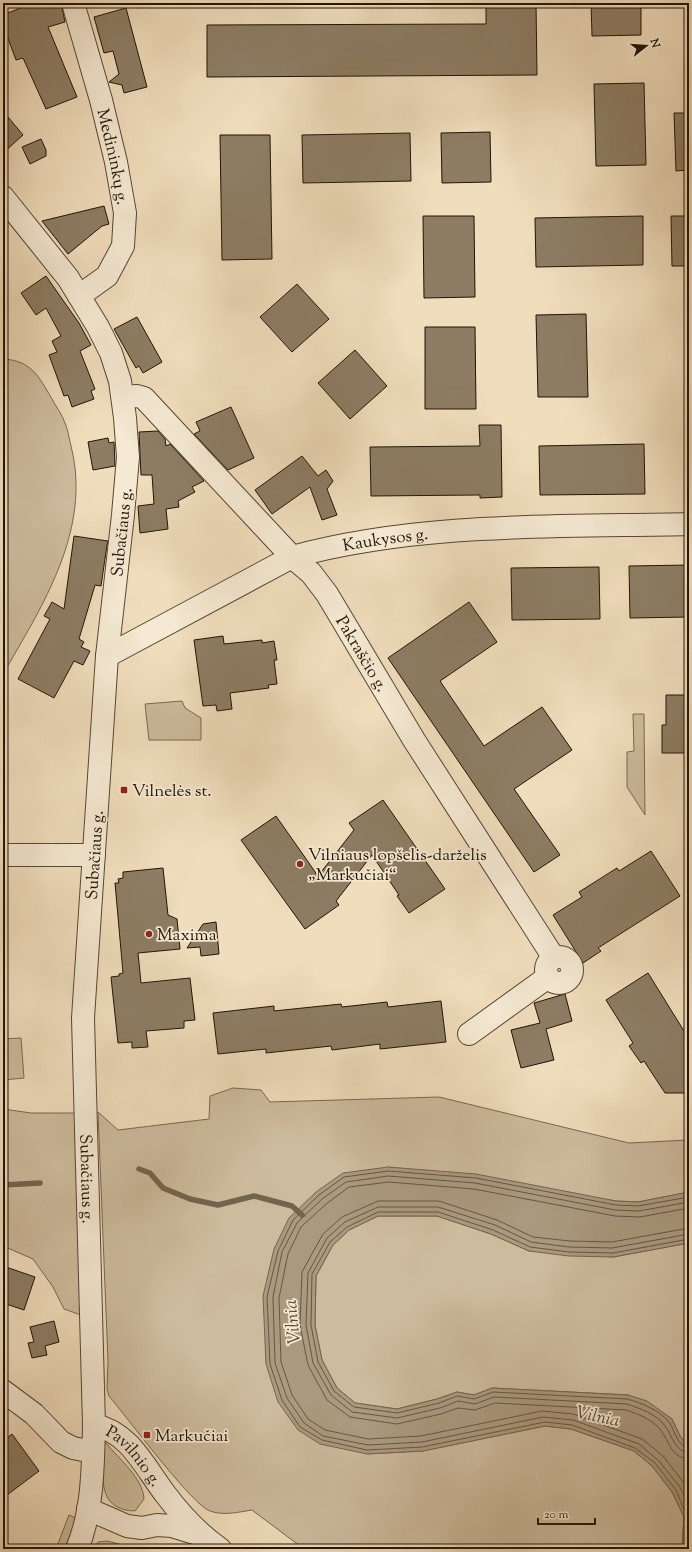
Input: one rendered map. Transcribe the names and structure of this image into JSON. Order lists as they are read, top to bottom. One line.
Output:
{"streets":{"street":["Medininkų g.","Subačiaus g.","Kaukysos g.","Pakraščio g.","Pavilnio g."]},"crossings":[["Medininkų g.","Subačiaus g."],["Subačiaus g.","Kaukysos g."],["Subačiaus g.","Pakraščio g."],["Subačiaus g.","Pavilnio g."],["Kaukysos g.","Pakraščio g."]],"water":["Vilnia"],"places":{"transit":["Vilnelės st.","Markučiai"],"other":["Vilniaus lopšelis-darželis „Markučiai“","Maxima"]},"scale_bar":"20 m","north":"right"}
